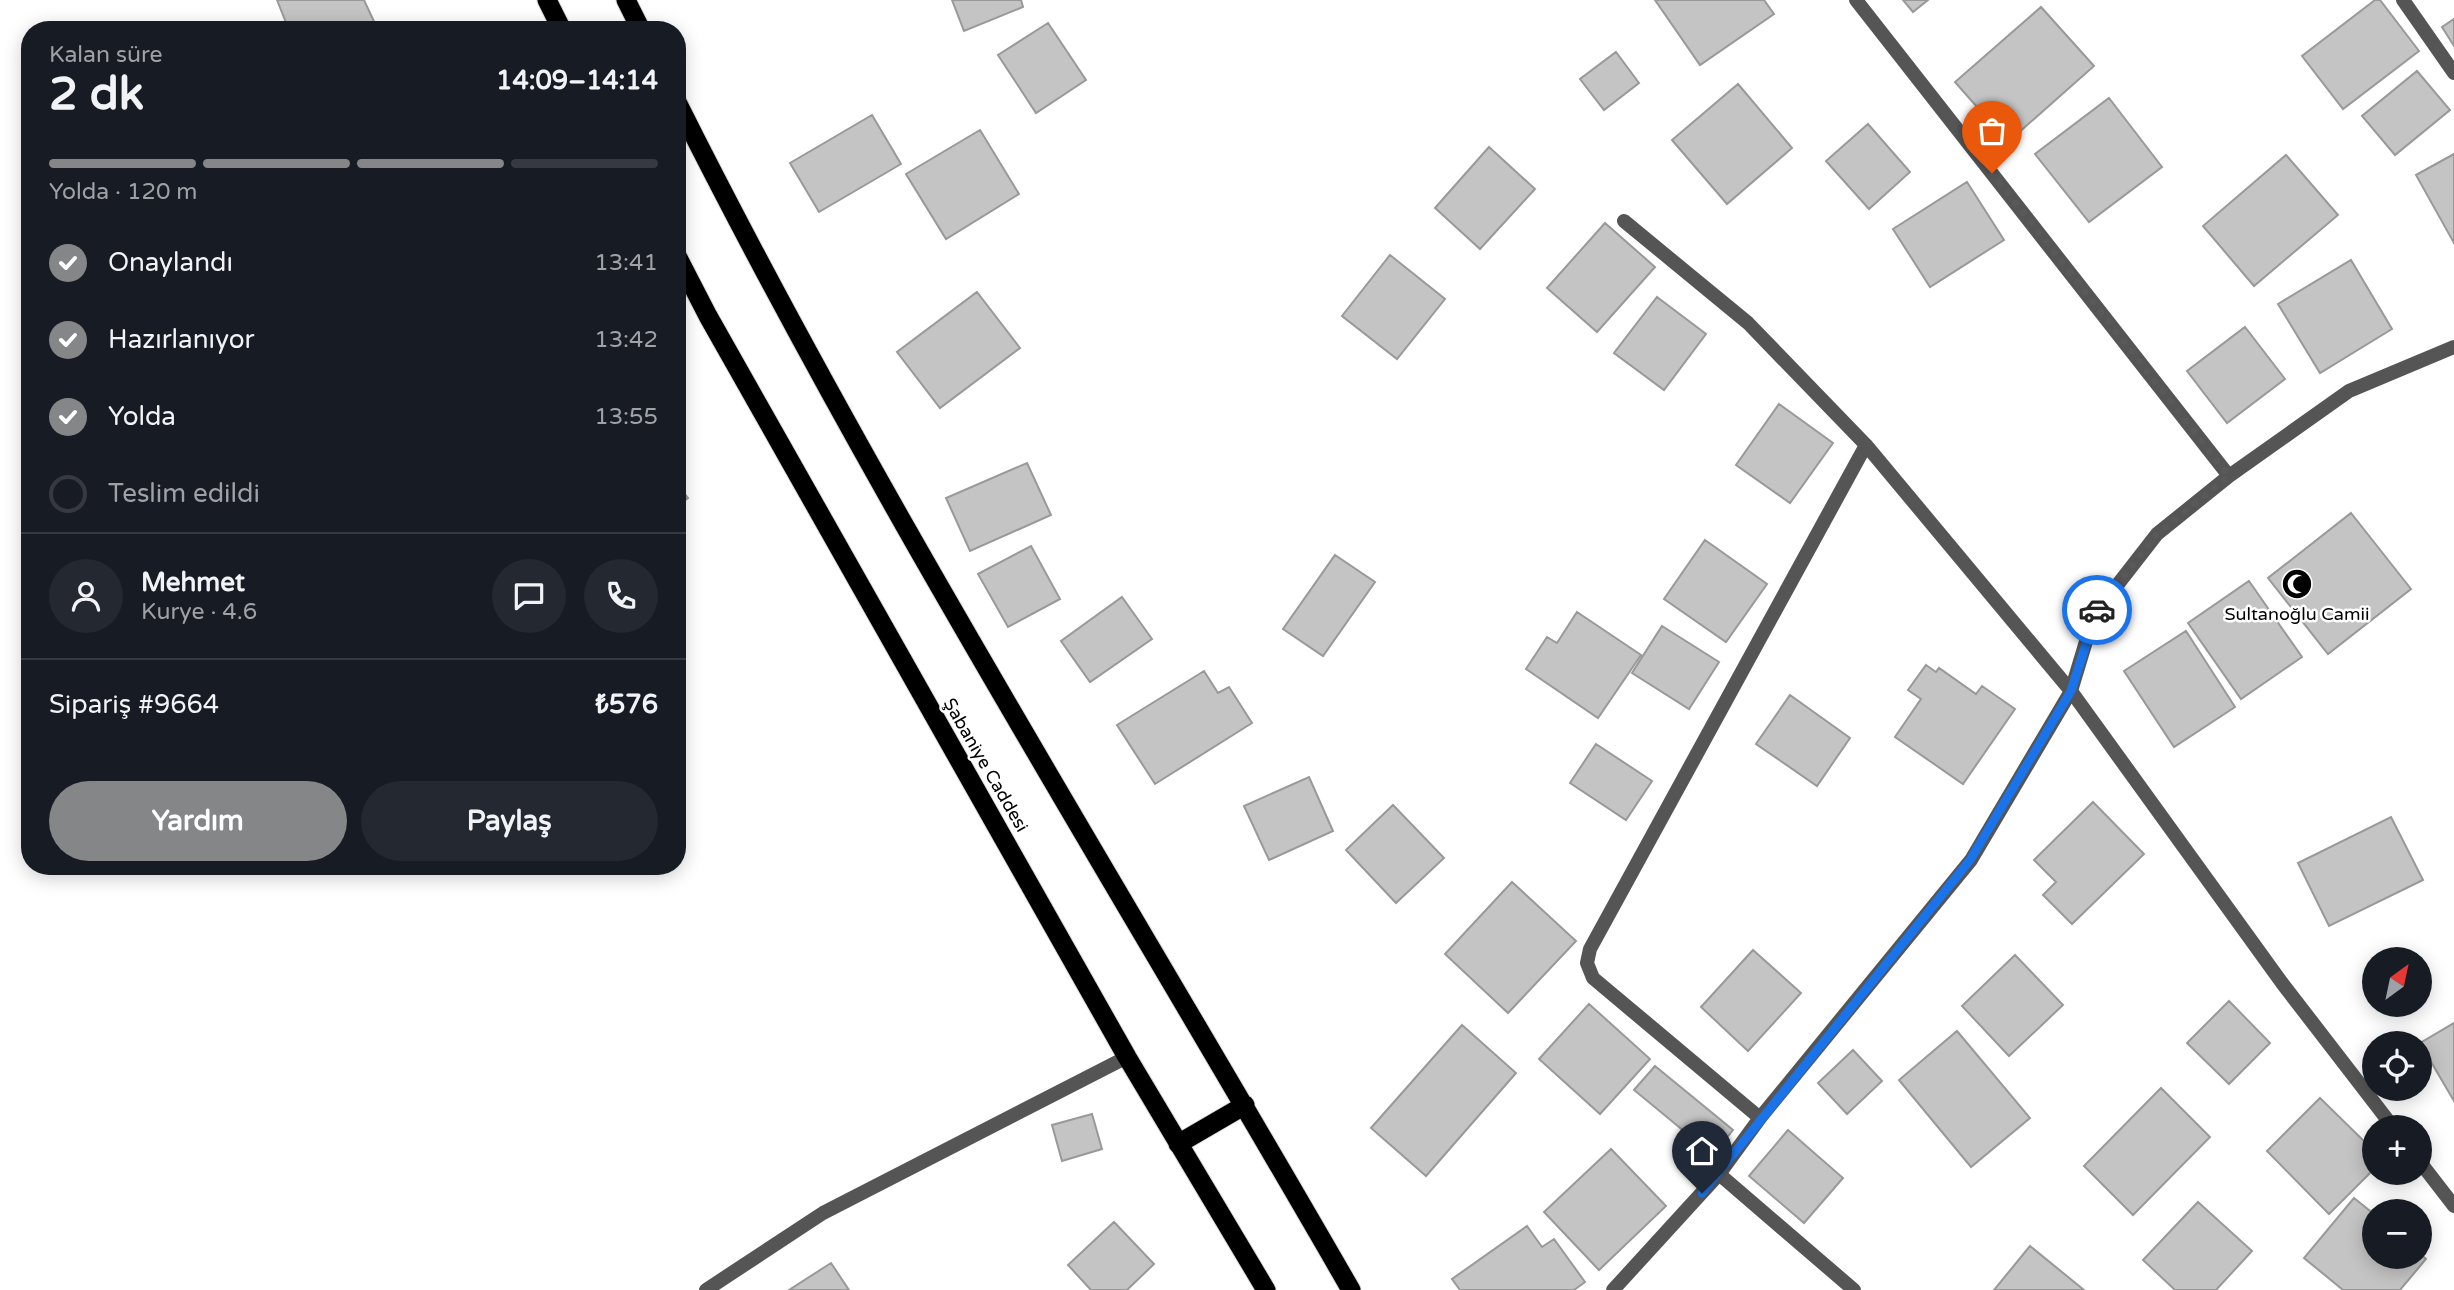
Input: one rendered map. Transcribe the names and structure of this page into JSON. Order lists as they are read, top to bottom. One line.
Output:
{"streets":{"highway":["Şabaniye Caddesi"]},"places":{"mosque":["Sultanoğlu Camii"]},"north":"top right","page":{"heading":["2 dk","Kalan süre","14:09–14:14"],"panel":["Mehmet","Kurye · 4.6","Sipariş #9664","₺576"],"bar":"Yolda · 120 m","list":[["Onaylandı","13:41"],["Hazırlanıyor","13:42"],["Yolda","13:55"],"Teslim edildi"],"buttons":["Yardım","Paylaş"],"map_buttons":["+","−"]}}
